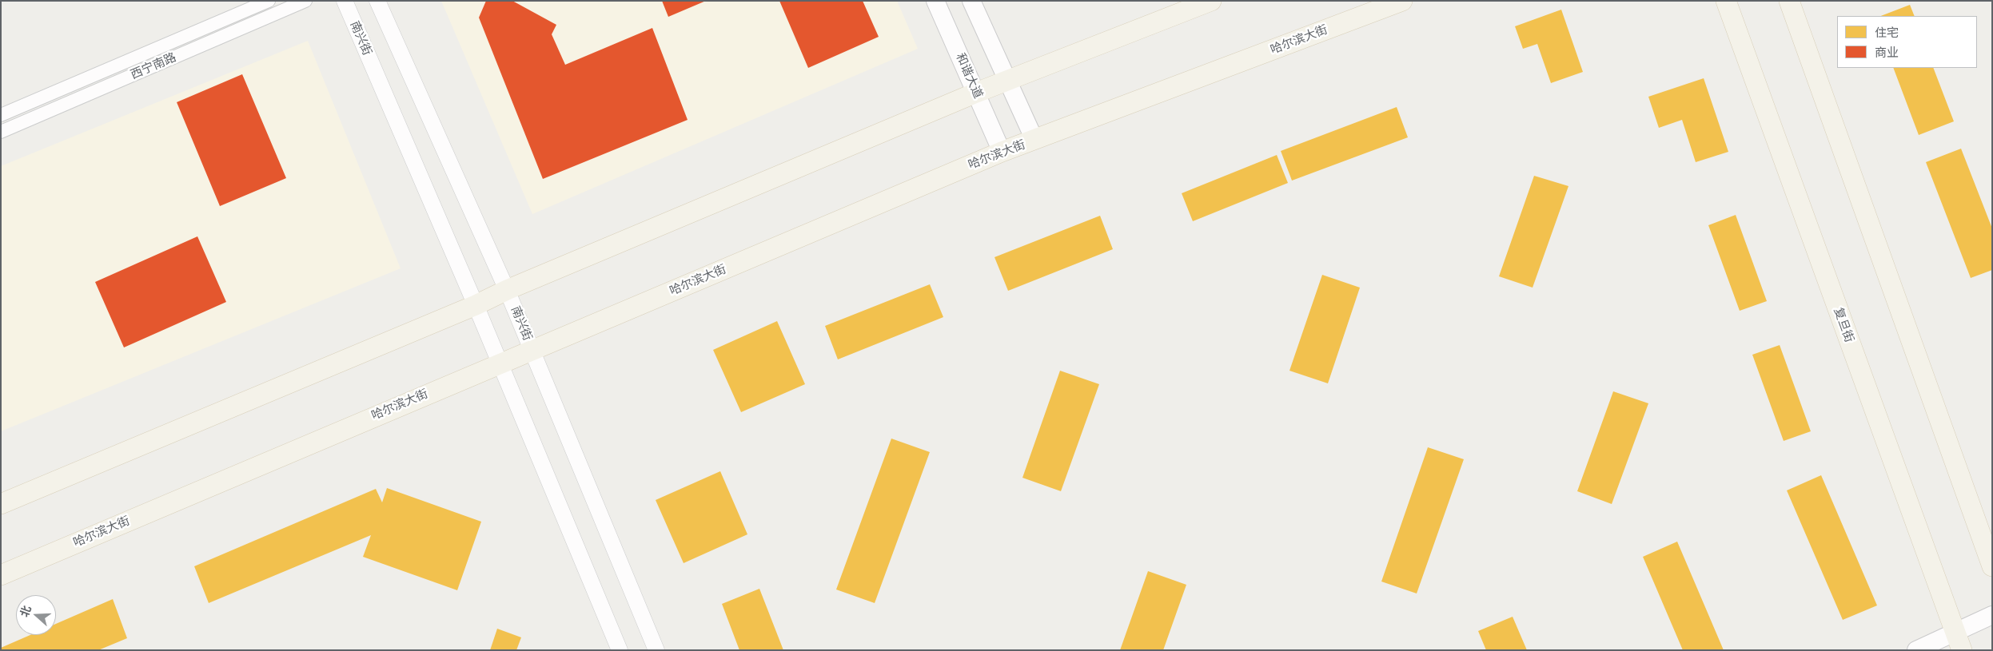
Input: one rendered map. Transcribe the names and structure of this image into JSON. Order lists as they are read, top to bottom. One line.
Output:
{"streets":{"main road":["哈尔滨大街","和谐大道","复旦街"],"street":["南兴街","西宁南路"]},"crossings":[["南兴街","哈尔滨大街"],["哈尔滨大街","和谐大道"]],"legend":["住宅","商业"],"north":"left"}
